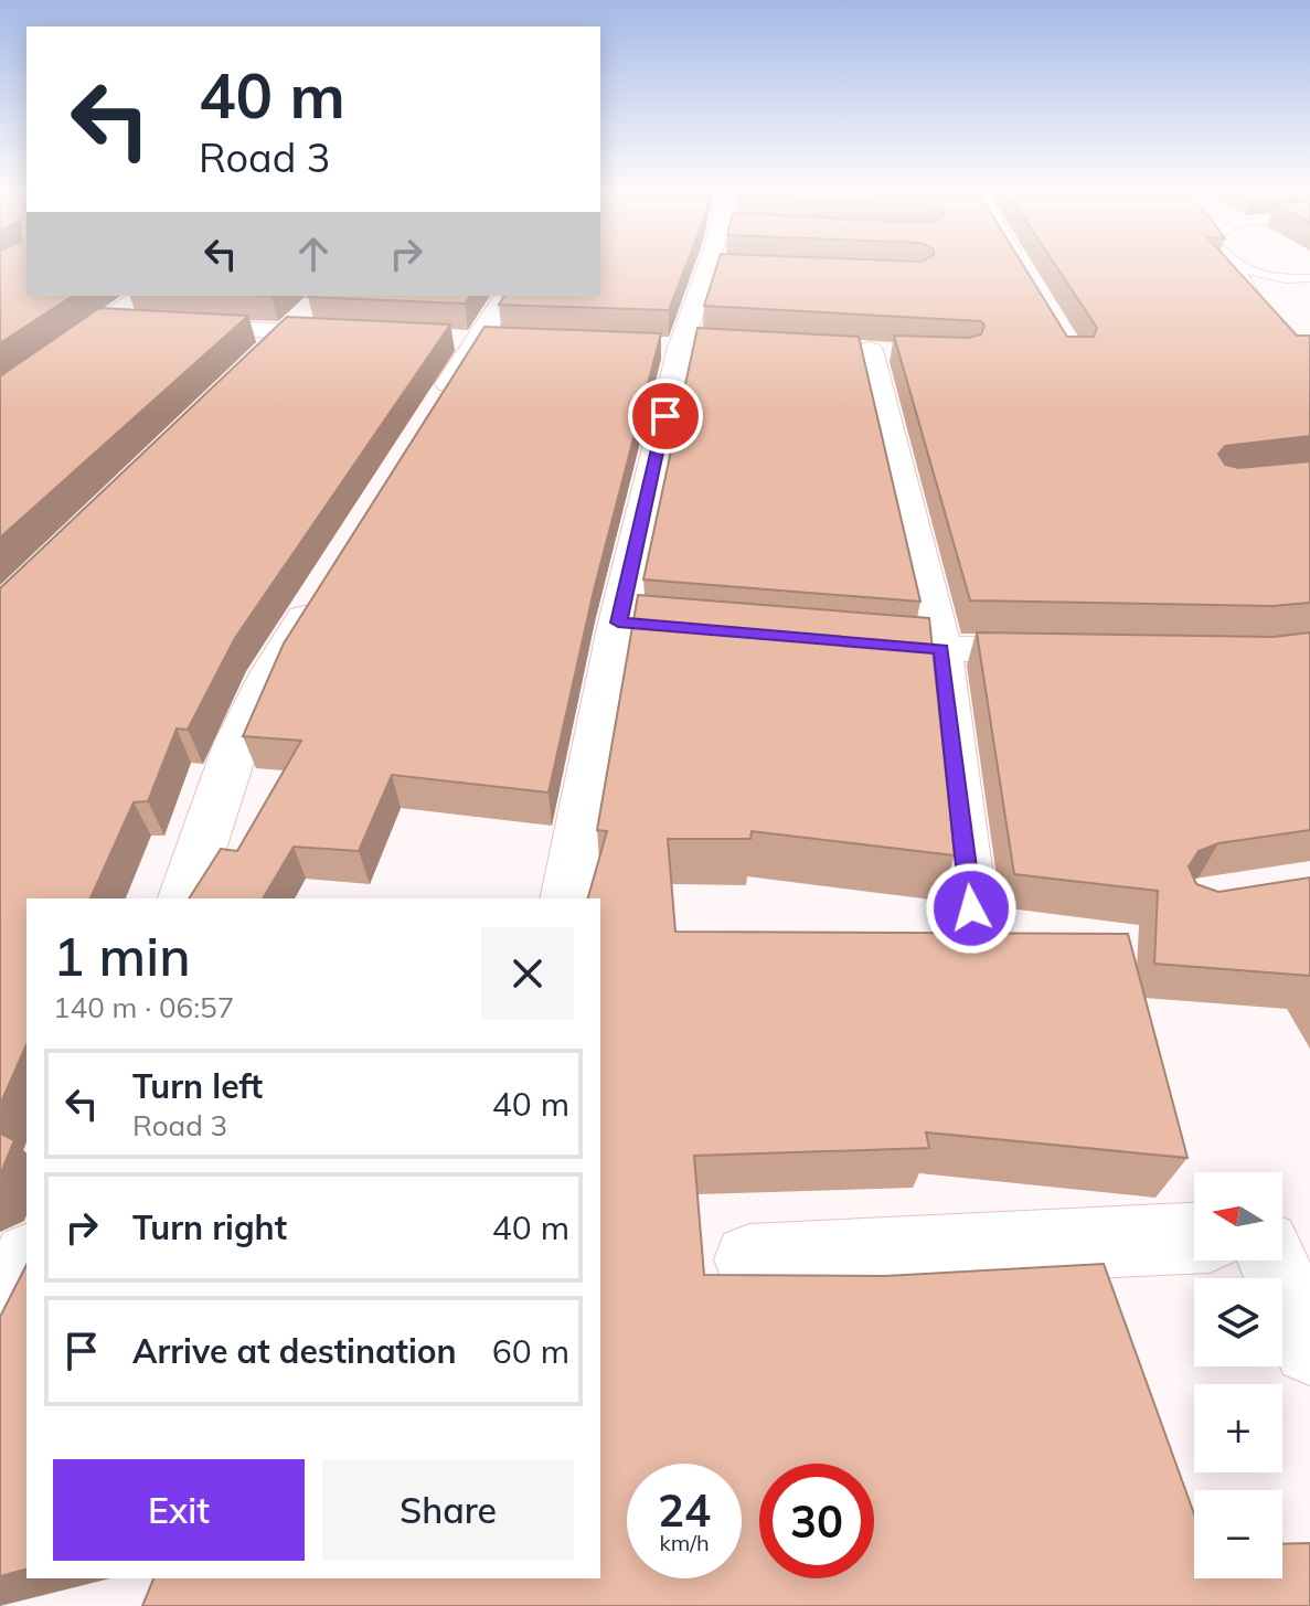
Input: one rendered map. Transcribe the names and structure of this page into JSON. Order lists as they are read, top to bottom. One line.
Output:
{"north":"left","page":{"turn":["40 m","Road 3"],"heading":["1 min","140 m · 06:57"],"list":[{"name":"Turn left","note":"Road 3","value":"40 m"},{"name":"Turn right","value":"40 m"},{"name":"Arrive at destination","value":"60 m"}],"map_buttons":["+","−"],"buttons":["Exit","Share"],"speed":"24 km/h","limit":"30"}}
